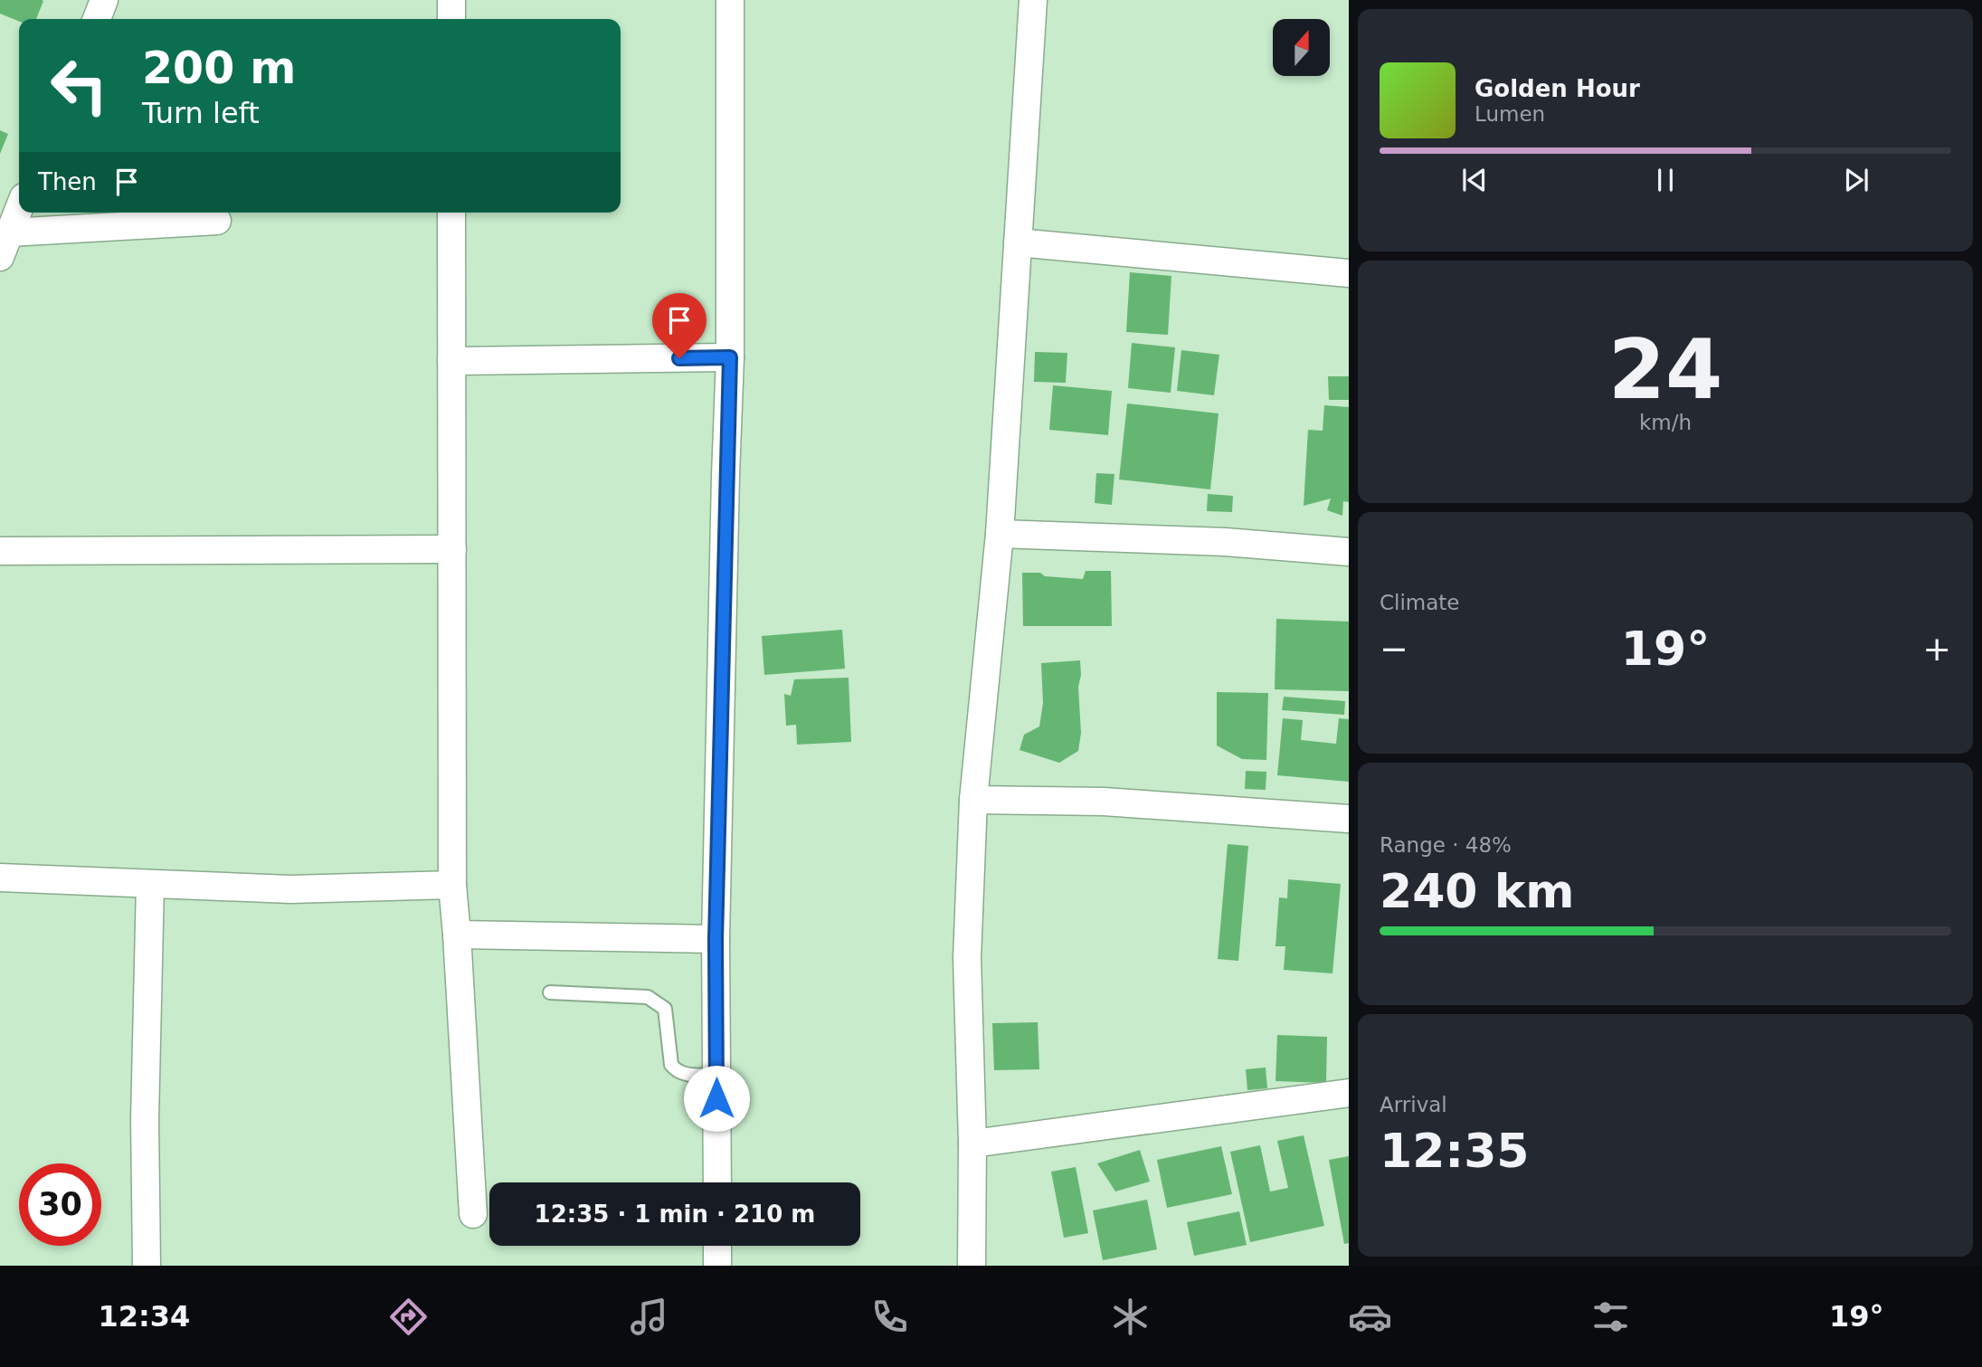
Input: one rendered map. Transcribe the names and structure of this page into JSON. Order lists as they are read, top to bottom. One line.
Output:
{"north":"top","page":{"turn":["200 m","Turn left"],"song":["Golden Hour","Lumen"],"then":"Then","tile":[["24","km/h"],"Climate",["Range · 48%","240 km"],["Arrival","12:35"]],"heat":["−","19°","+"],"limit":"30","trip":"12:35 · 1 min · 210 m","tabs":["12:34","19°"]}}
